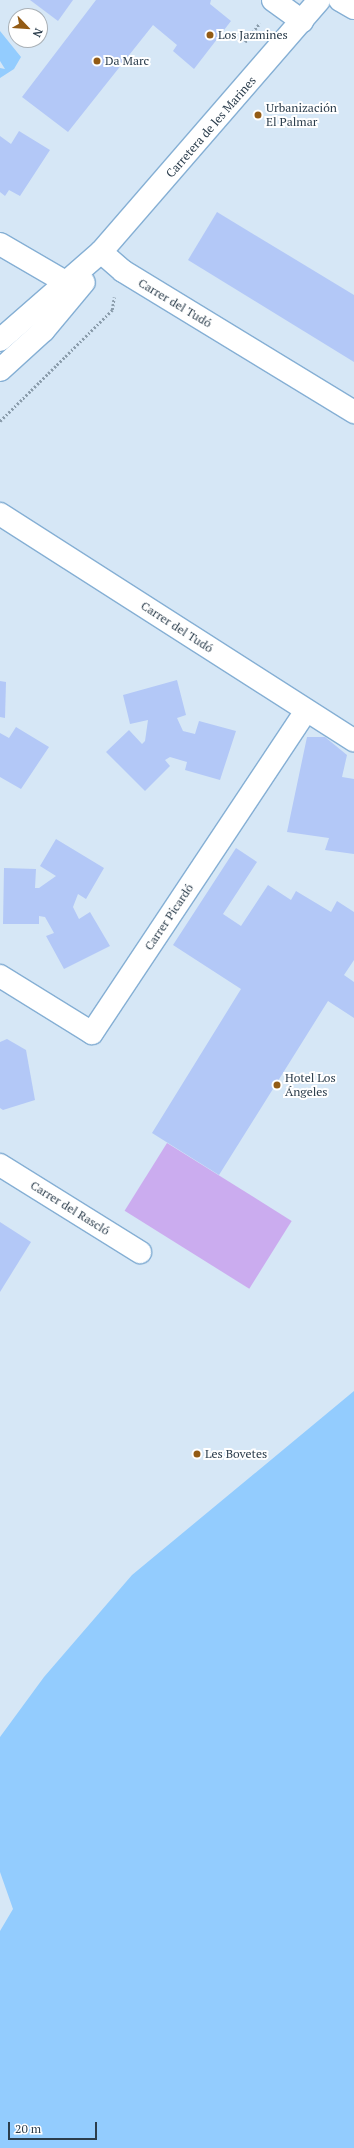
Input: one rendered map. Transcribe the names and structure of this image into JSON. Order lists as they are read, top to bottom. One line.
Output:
{"streets":{"street":["Carretera de les Marines","Carrer del Tudó","Carrer Picardó","Carrer del Rascló"]},"crossings":[["Carretera de les Marines","Carrer del Tudó"],["Carrer del Tudó","Carrer Picardó"]],"places":["Los Jazmines","Da Marc","Urbanización El Palmar","Hotel Los Ángeles","Les Bovetes"],"scale_bar":"20 m","north":"bottom right"}
